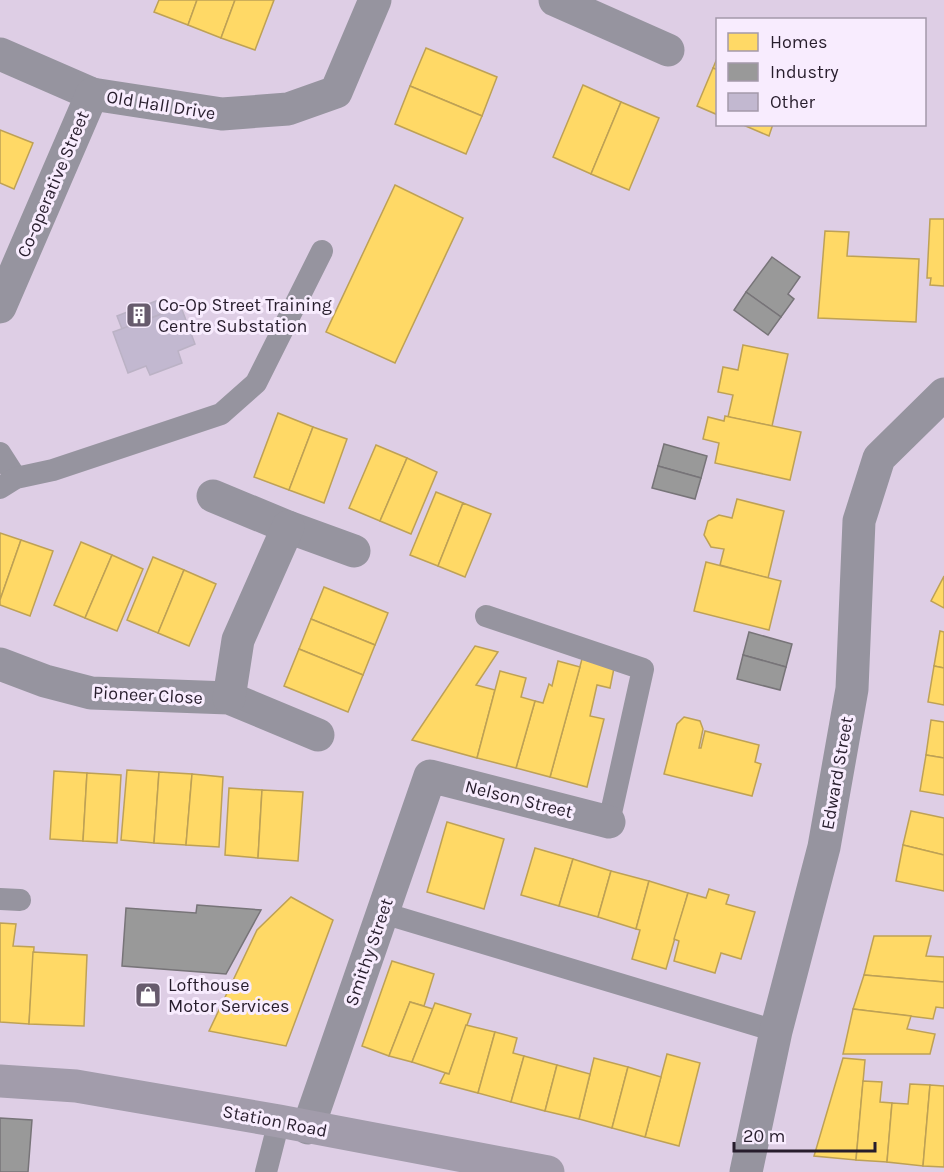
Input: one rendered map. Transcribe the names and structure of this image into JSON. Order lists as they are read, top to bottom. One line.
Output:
{"streets":{"main road":["Station Road"],"street":["Old Hall Drive","Co-operative Street","Pioneer Close","Edward Street","Nelson Street","Smithy Street"]},"crossings":[["Old Hall Drive","Co-operative Street"],["Nelson Street","Smithy Street"],["Smithy Street","Station Road"]],"places":{"building":["Co-Op Street Training Centre Substation"],"shop":["Lofthouse Motor Services"]},"legend":["Homes","Industry","Other"],"scale_bar":"20 m"}
